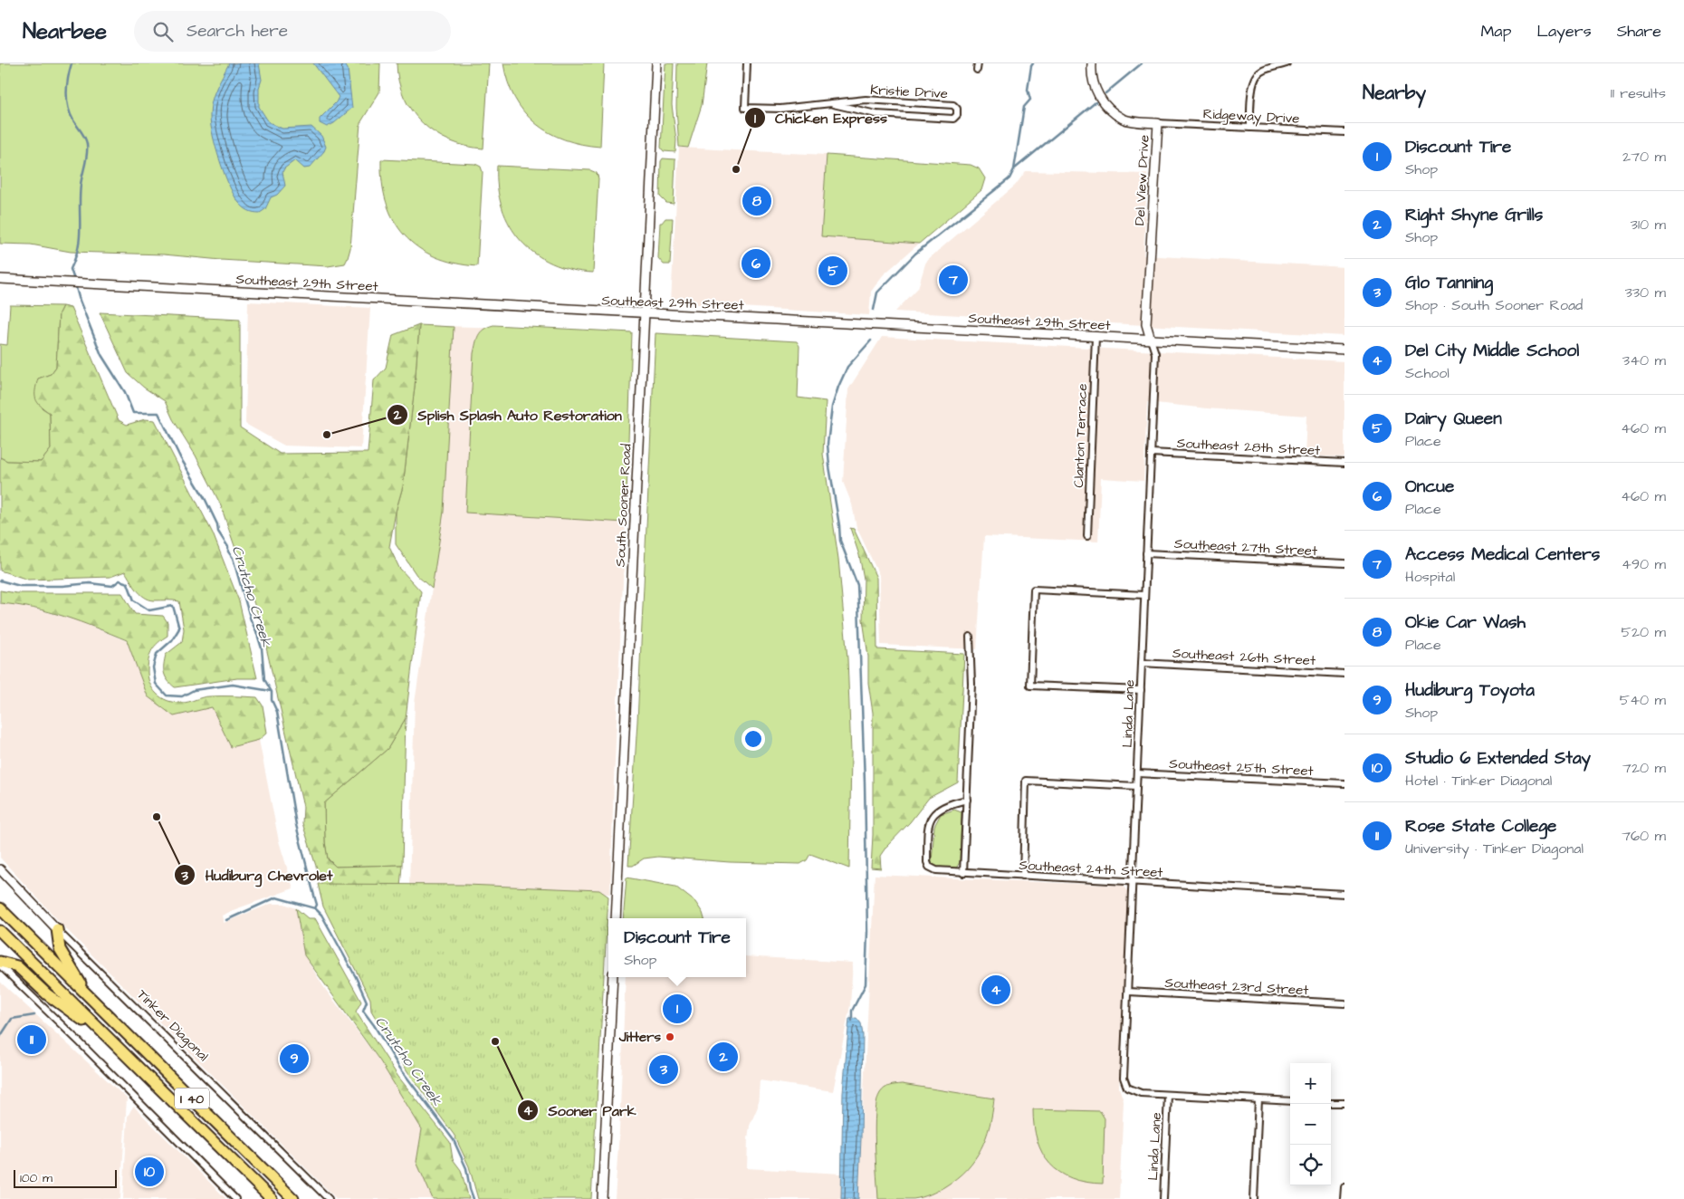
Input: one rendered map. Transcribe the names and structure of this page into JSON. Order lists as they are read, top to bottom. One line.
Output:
{"streets":{"highway":["I 40"],"main road":["Del View Drive","Southeast 29th Street","South Sooner Road","Tinker Diagonal"],"street":["Kristie Drive","Ridgeway Drive","Clanton Terrace","Southeast 28th Street","Southeast 27th Street","Southeast 26th Street","Linda Lane","Southeast 25th Street","Southeast 24th Street","Southeast 23rd Street"]},"crossings":[["Ridgeway Drive","Del View Drive"],["Del View Drive","Southeast 29th Street"],["Del View Drive","Linda Lane"],["Southeast 29th Street","Clanton Terrace"],["Southeast 29th Street","South Sooner Road"],["Southeast 29th Street","Linda Lane"],["Southeast 28th Street","Linda Lane"],["Southeast 27th Street","Linda Lane"],["Southeast 26th Street","Linda Lane"],["Linda Lane","Southeast 25th Street"],["Linda Lane","Southeast 24th Street"],["Linda Lane","Southeast 23rd Street"]],"water":["Crutcho Creek"],"places":["Chicken Express","Splish Splash Auto Restoration","Hudiburg Chevrolet","Jitters","Sooner Park"],"scale_bar":"100 m","page":{"header":"Nearbee","search":"Search here","nav":["Map","Layers","Share"],"heading":["Nearby","11 results"],"list":[{"mark":"1","name":"Discount Tire","note":"Shop","value":"270 m"},{"mark":"2","name":"Right Shyne Grills","note":"Shop","value":"310 m"},{"mark":"3","name":"Glo Tanning","note":"Shop · South Sooner Road","value":"330 m"},{"mark":"4","name":"Del City Middle School","note":"School","value":"340 m"},{"mark":"5","name":"Dairy Queen","note":"Place","value":"460 m"},{"mark":"6","name":"Oncue","note":"Place","value":"460 m"},{"mark":"7","name":"Access Medical Centers","note":"Hospital","value":"490 m"},{"mark":"8","name":"Okie Car Wash","note":"Place","value":"520 m"},{"mark":"9","name":"Hudiburg Toyota","note":"Shop","value":"540 m"},{"mark":"10","name":"Studio 6 Extended Stay","note":"Hotel · Tinker Diagonal","value":"720 m"},{"mark":"11","name":"Rose State College","note":"University · Tinker Diagonal","value":"760 m"}],"pins":["8","6","5","7","4","1","11","2","9","3","10"],"popup":["Discount Tire","Shop"],"map_buttons":["+","−"],"scale":"100 m"}}
